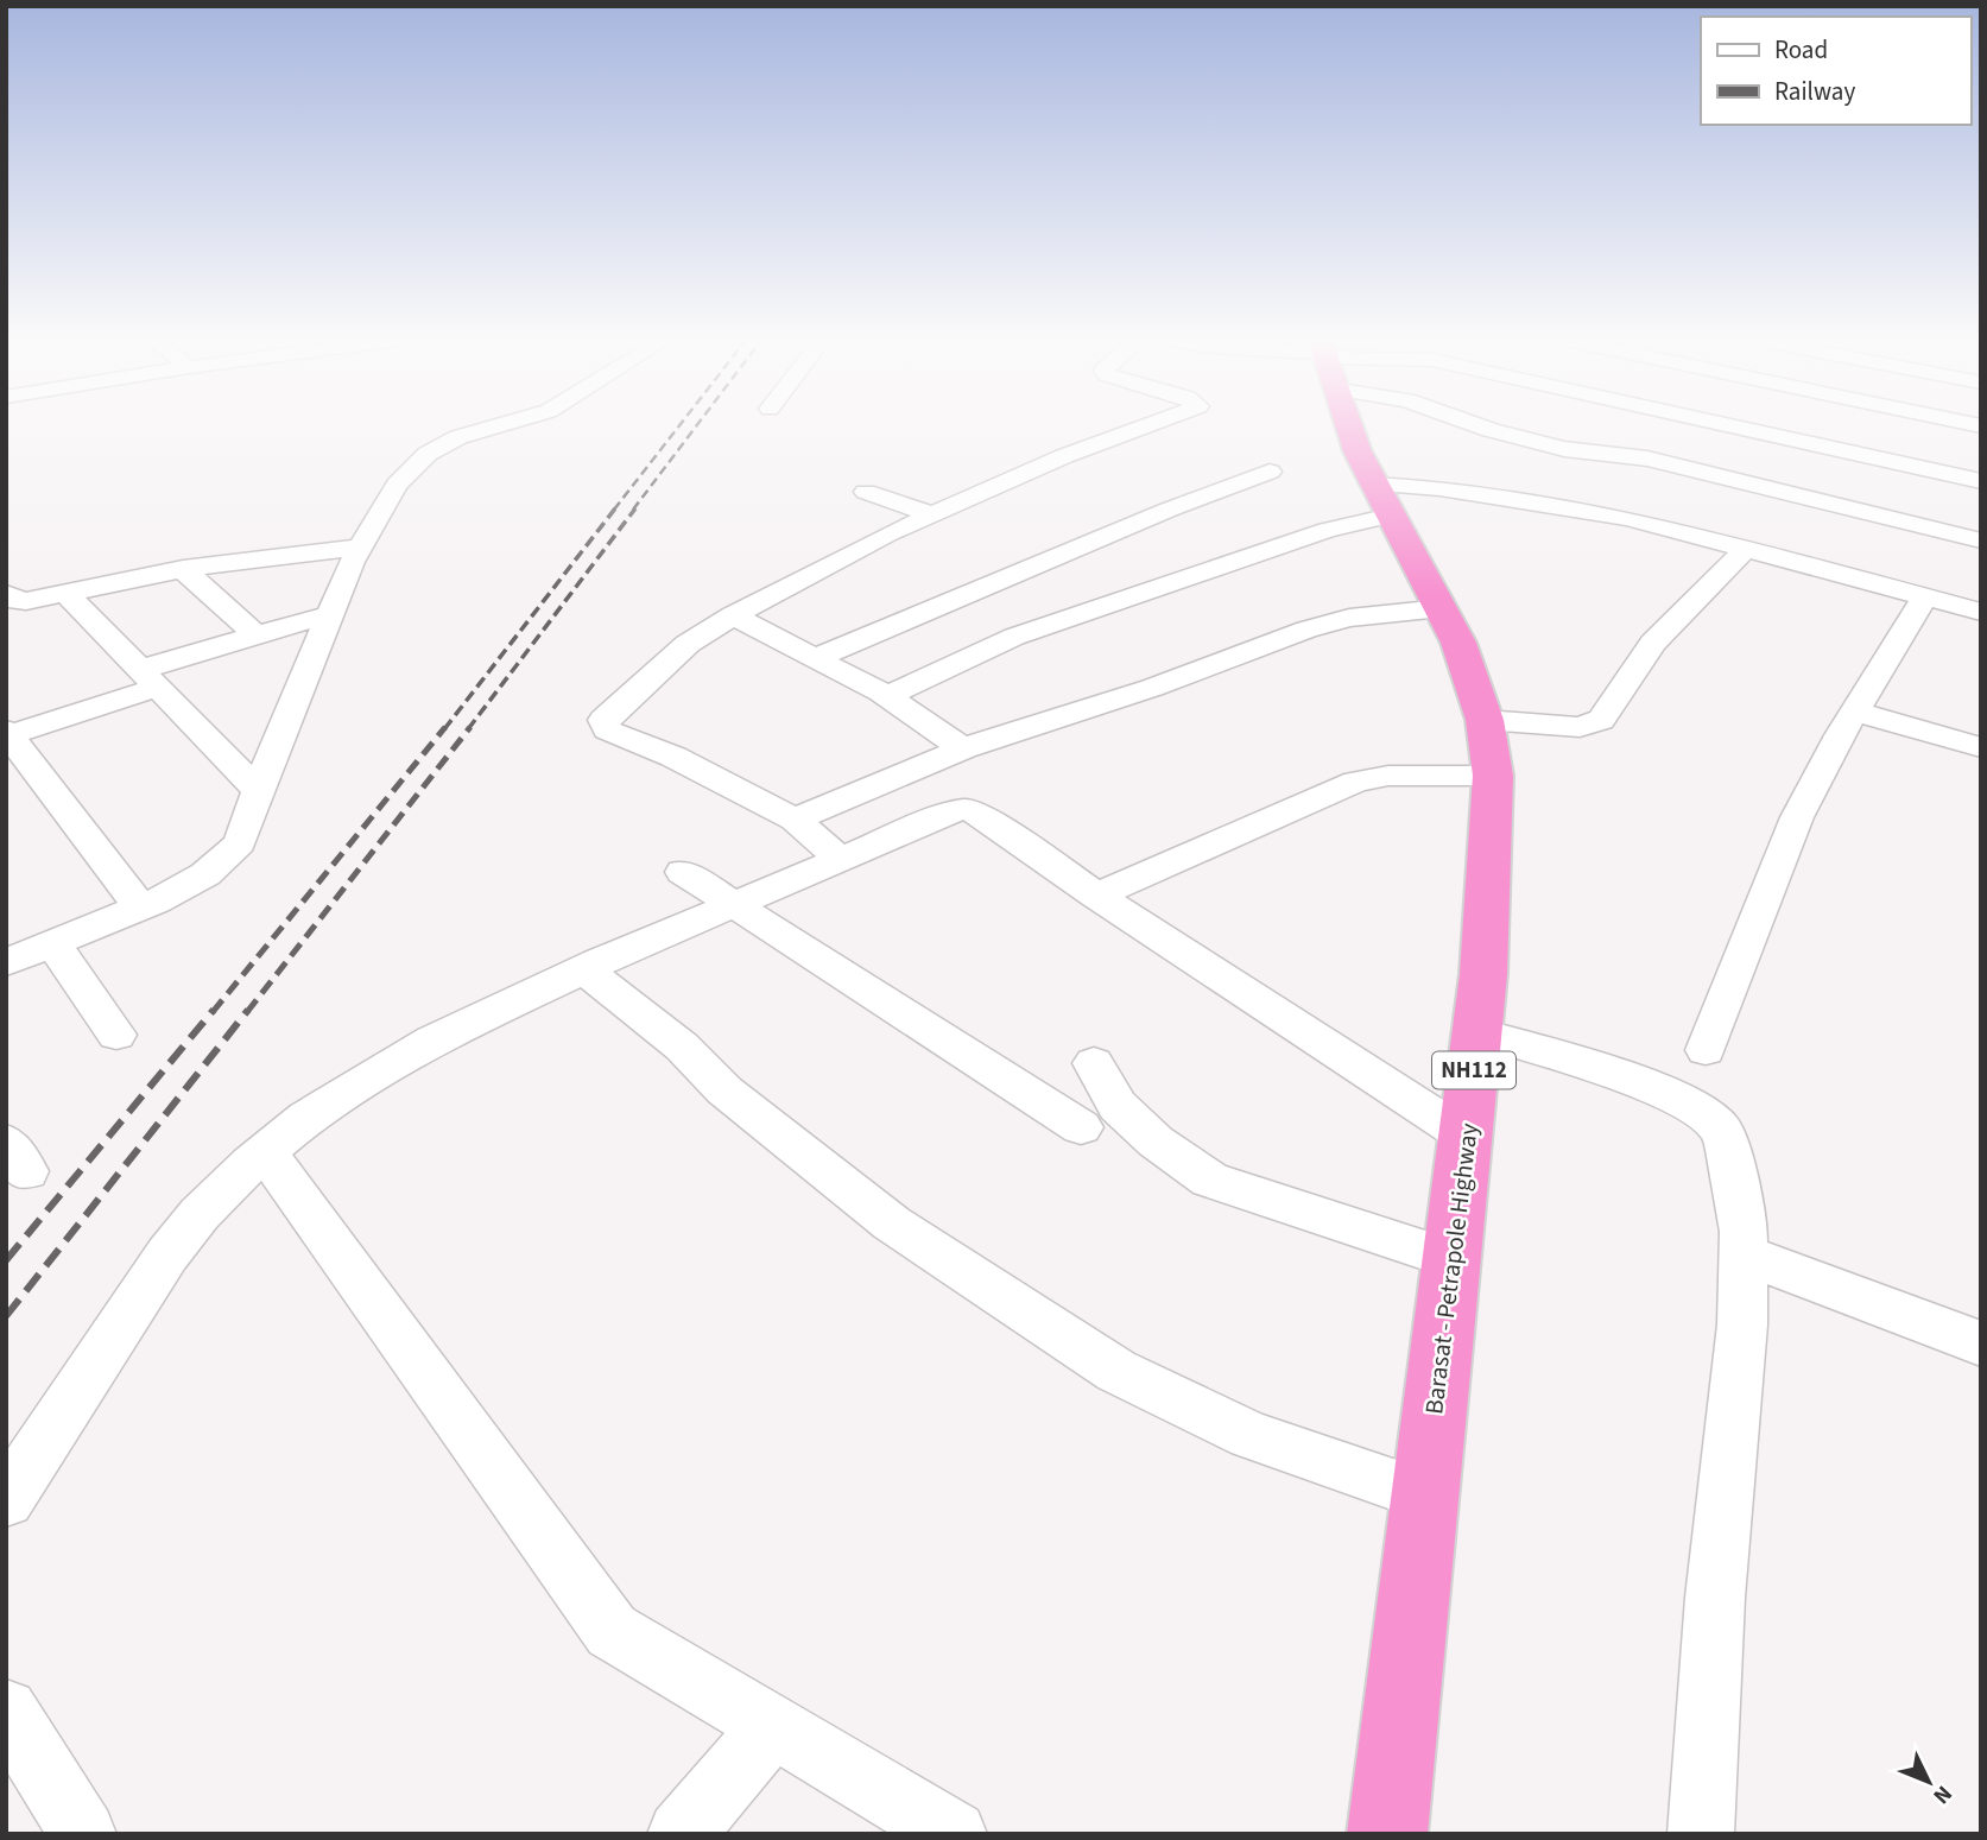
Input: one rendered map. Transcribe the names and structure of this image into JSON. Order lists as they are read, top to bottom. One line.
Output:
{"streets":{"highway":["NH112","Barasat - Petrapole Highway"]},"legend":["Road","Railway"],"north":"bottom right"}
